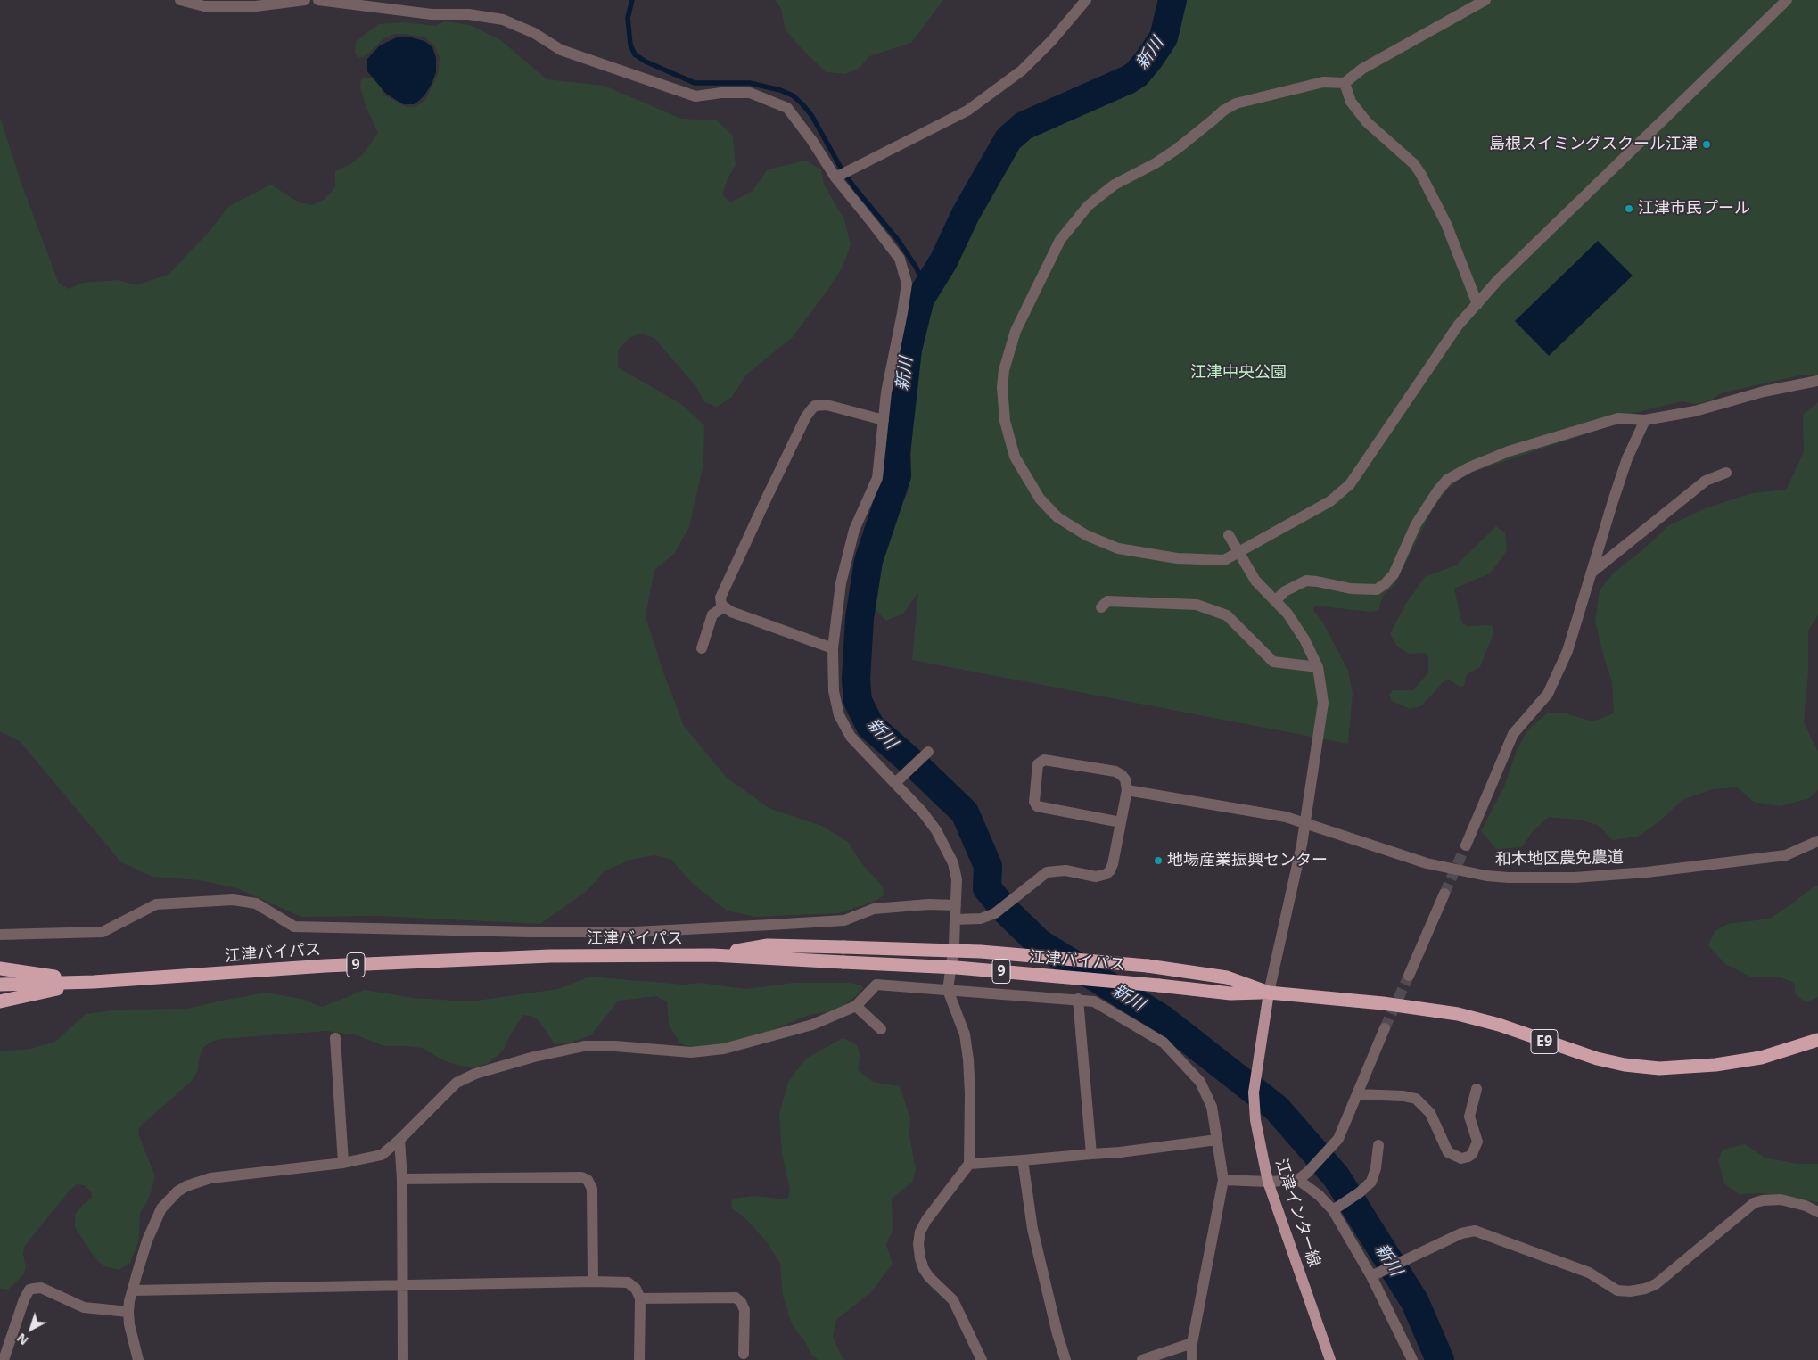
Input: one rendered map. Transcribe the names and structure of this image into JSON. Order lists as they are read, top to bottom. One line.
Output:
{"streets":{"highway":["江津バイパス","9","E9"],"main road":["江津インター線"],"street":["和木地区農免農道"]},"crossings":[["江津バイパス","9"],["江津バイパス","E9"],["江津バイパス","江津インター線"],["E9","江津インター線"]],"water":["新川"],"parks":["江津中央公園"],"places":["島根スイミングスクール江津","江津市民プール","地場産業振興センター"],"north":"bottom left"}
